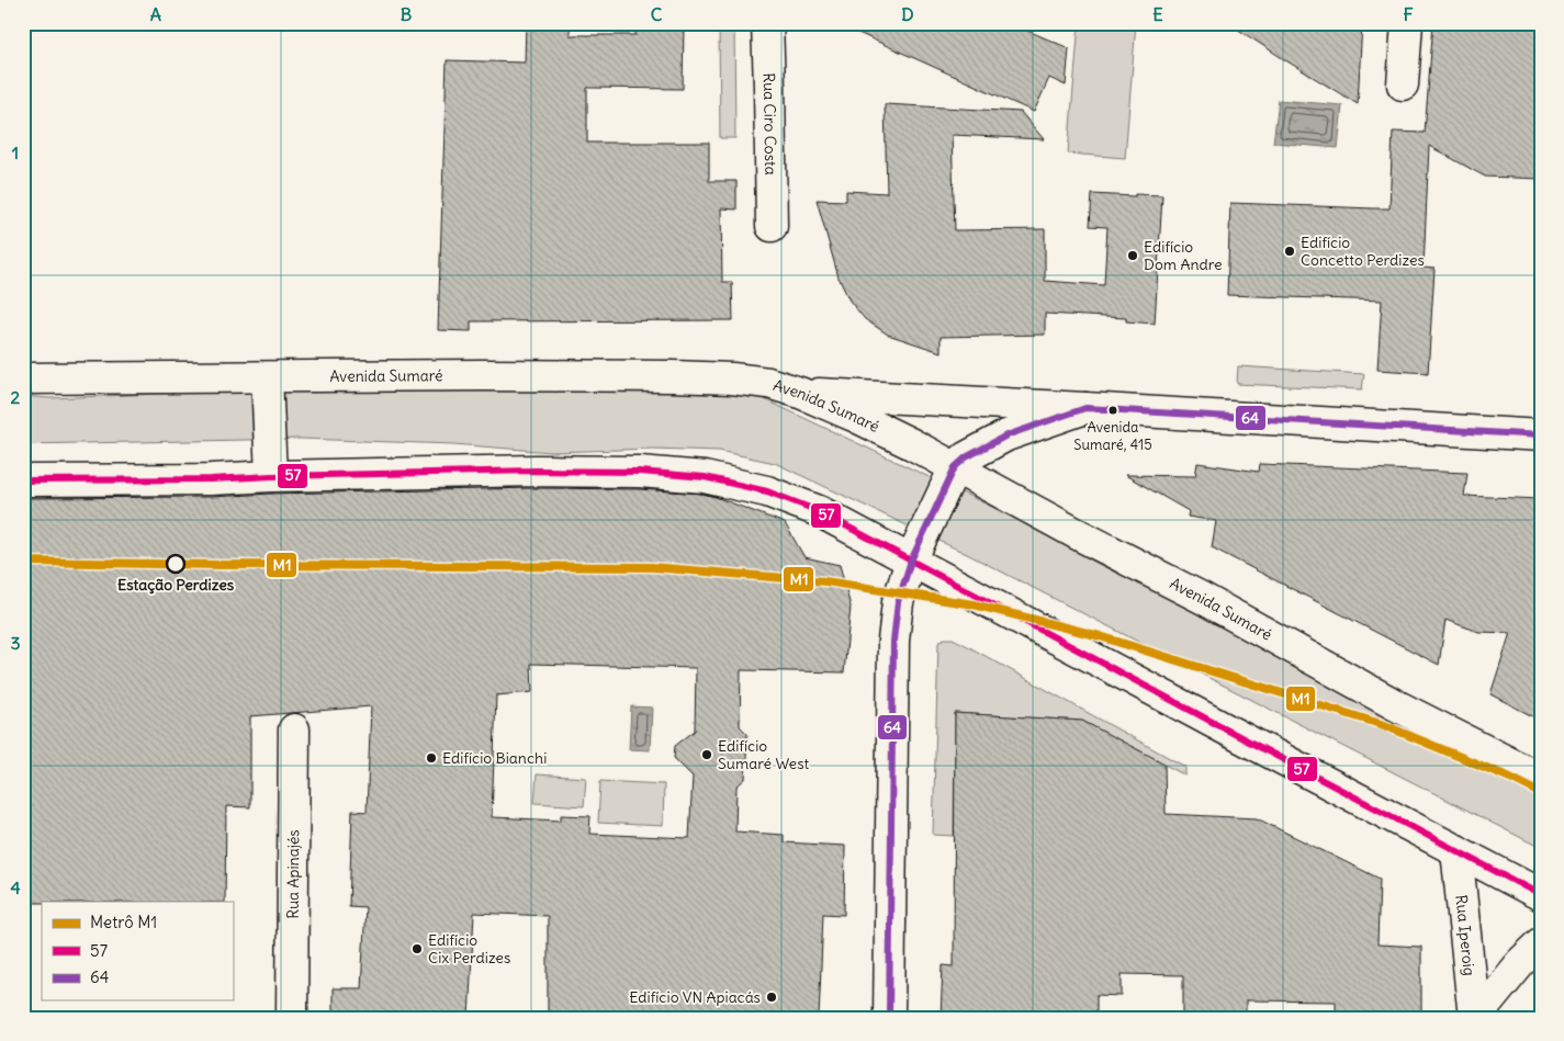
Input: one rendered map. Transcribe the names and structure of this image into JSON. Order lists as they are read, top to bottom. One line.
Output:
{"streets":{"main road":["Rua Ciro Costa","Avenida Sumaré","Rua Apinajés","Rua Iperoig"]},"places":["Edifício Concetto Perdizes","Edifício Dom Andre","Avenida Sumaré, 415","Estação Perdizes","Edifício Sumaré West","Edifício Bianchi","Edifício Cix Perdizes","Edifício VN Apiacás"],"lines":["transit line 64","transit line 57","metro line M1"],"legend":["Metrô M1","57","64"],"grid":{"columns":["A","B","C","D","E","F"],"rows":["1","2","3","4"]}}
